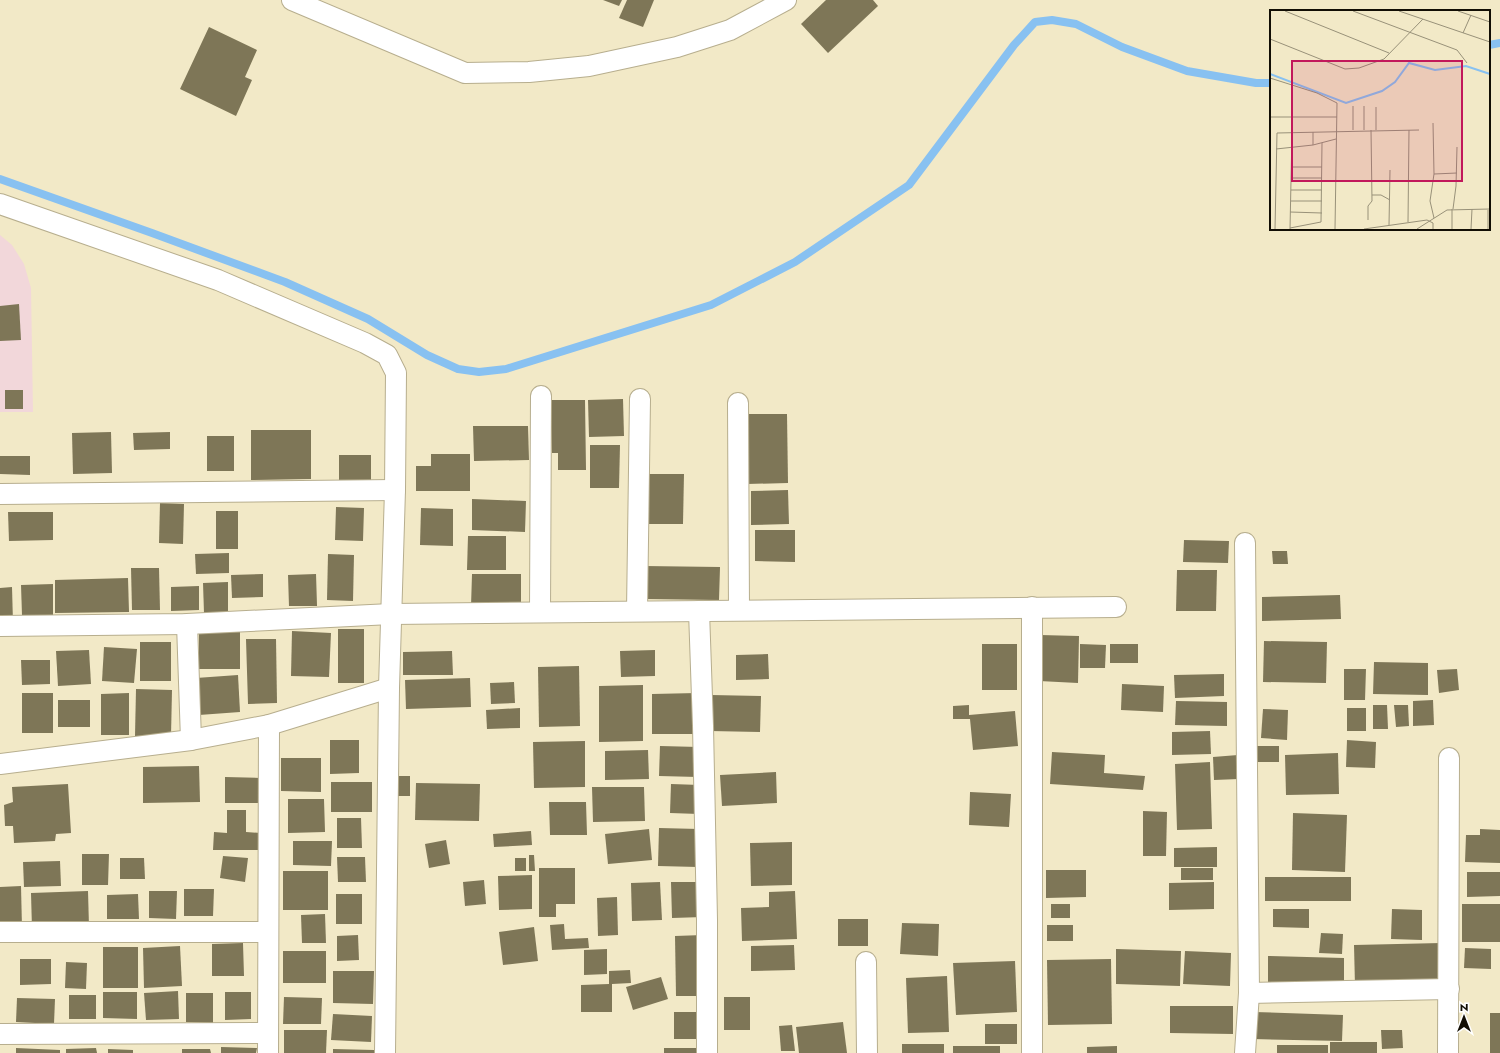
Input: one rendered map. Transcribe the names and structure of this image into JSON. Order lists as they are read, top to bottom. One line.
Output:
{"north":"top"}
